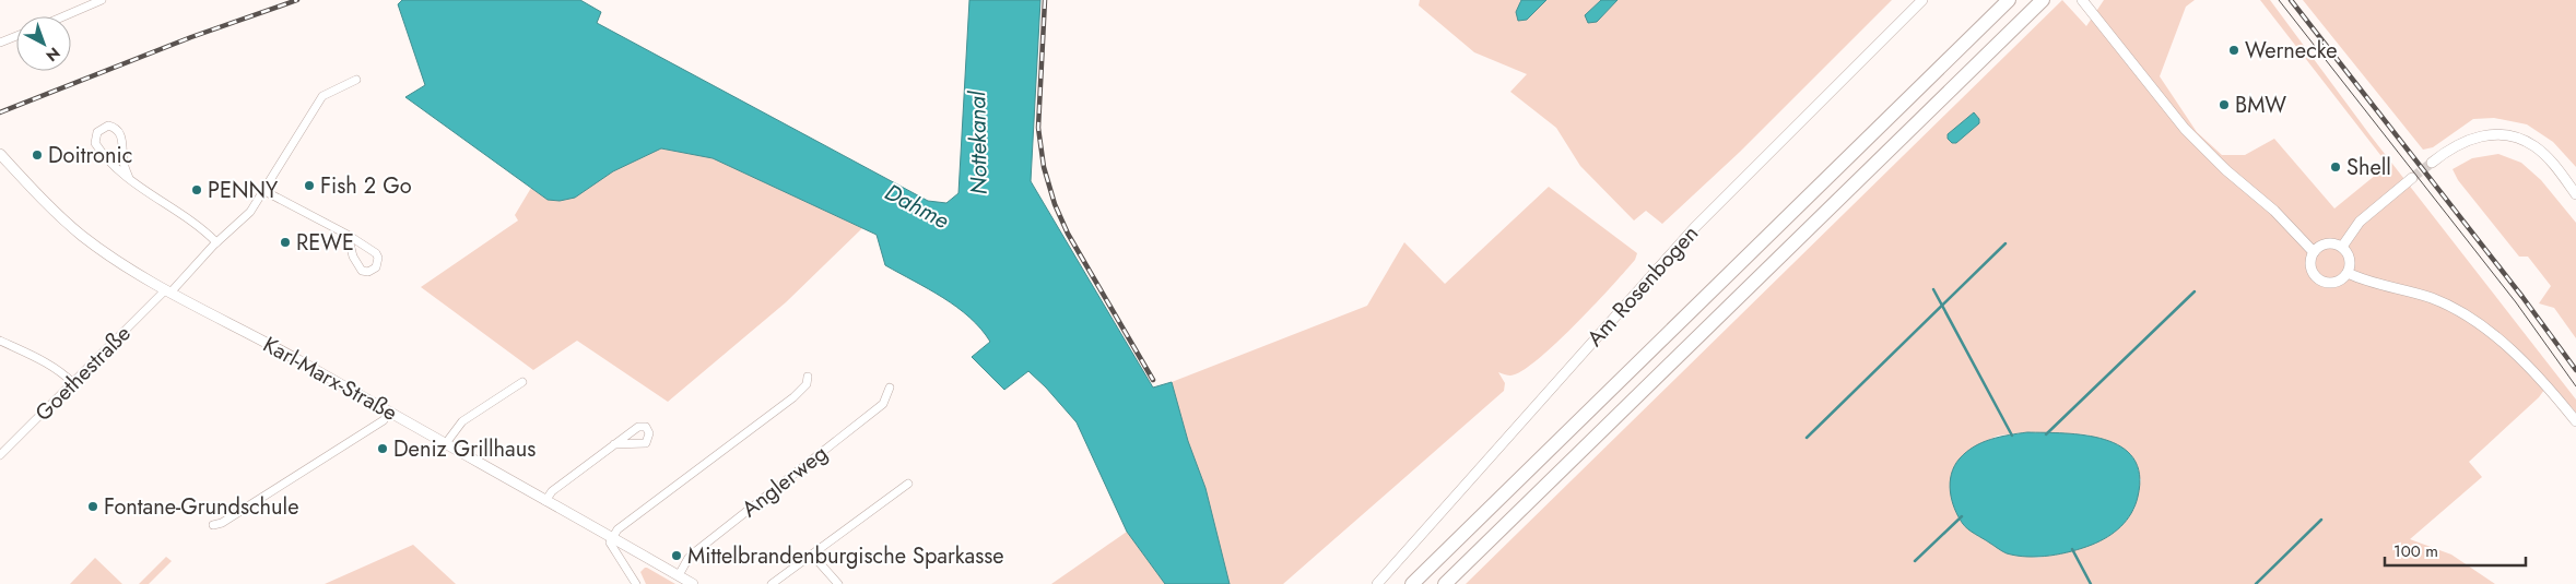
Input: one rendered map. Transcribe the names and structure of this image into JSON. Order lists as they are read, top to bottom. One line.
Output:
{"streets":{"main road":["Am Rosenbogen","Karl-Marx-Straße"],"street":["Goethestraße","Anglerweg"]},"crossings":[["Goethestraße","Karl-Marx-Straße"],["Karl-Marx-Straße","Anglerweg"]],"water":["Nottekanal","Dahme"],"places":["Wernecke","BMW","Doitronic","Shell","Fish 2 Go","PENNY","REWE","Deniz Grillhaus","Fontane-Grundschule","Mittelbrandenburgische Sparkasse"],"scale_bar":"100 m","north":"bottom right"}
